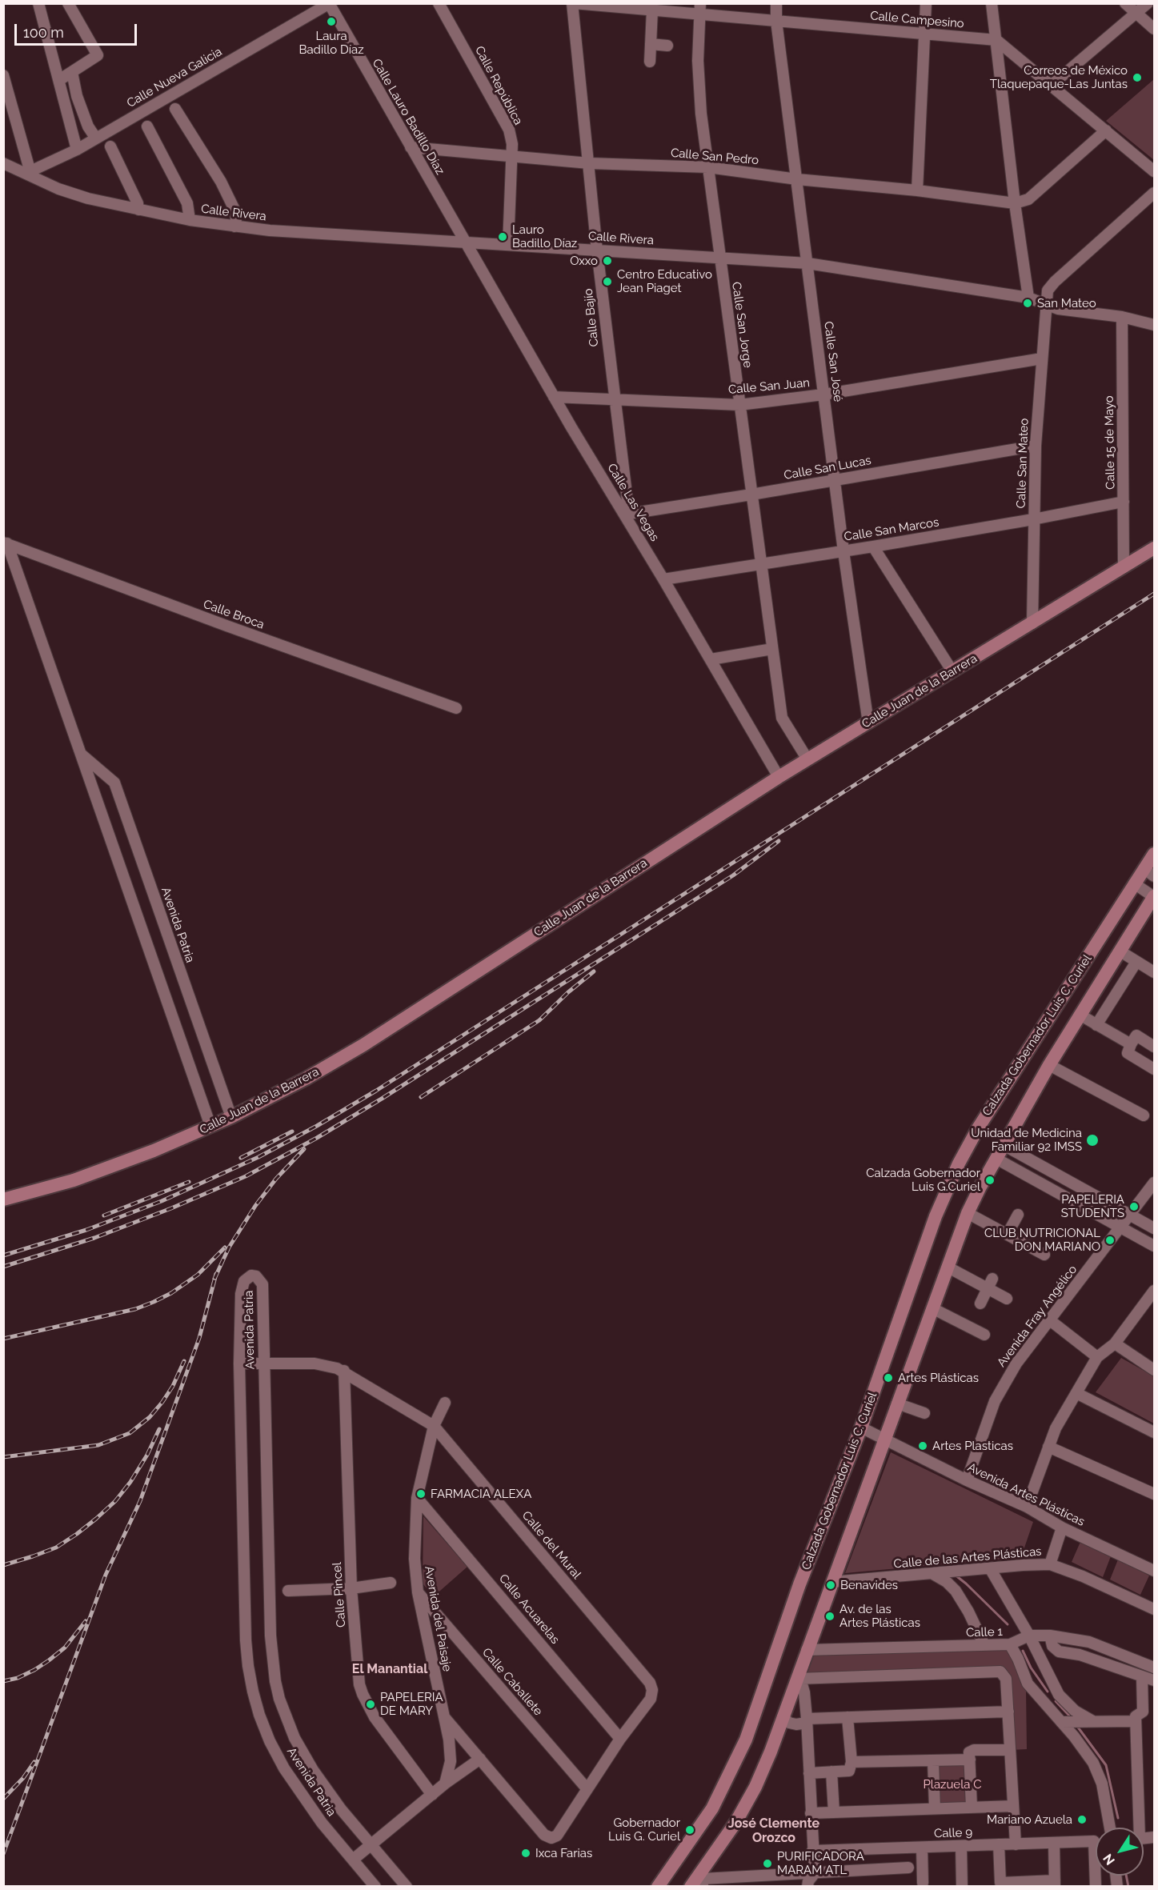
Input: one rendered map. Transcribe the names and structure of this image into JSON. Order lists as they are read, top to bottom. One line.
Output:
{"streets":{"main road":["Calle Juan de la Barrera","Calzada Gobernador Luis C. Curiel"],"street":["Calle Campesino","Calle Nueva Galicia","Calle República","Calle Lauro Badillo Díaz","Calle San Pedro","Calle Rivera","Calle Bajío","Calle San Jorge","Calle San José","Calle San Juan","Calle 15 de Mayo","Calle San Mateo","Calle San Lucas","Calle Las Vegas","Calle San Marcos","Calle Broca","Avenida Patria","Avenida Fray Angélico","Avenida Artes Plásticas","Calle del Mural","Calle de las Artes Plásticas","Calle Pincel","Calle Acuarelas","Avenida del Paisaje","Calle 1","Calle Caballete","Calle 9"]},"crossings":[["Calle Campesino","Calle Bajío"],["Calle Campesino","Calle San Jorge"],["Calle Campesino","Calle San José"],["Calle Nueva Galicia","Calle Lauro Badillo Díaz"],["Calle Nueva Galicia","Calle Rivera"],["Calle República","Calle San Pedro"],["Calle República","Calle Rivera"],["Calle Lauro Badillo Díaz","Calle San Pedro"],["Calle Lauro Badillo Díaz","Calle Rivera"],["Calle Lauro Badillo Díaz","Calle Las Vegas"],["Calle San Pedro","Calle Bajío"],["Calle San Pedro","Calle San Jorge"],["Calle San Pedro","Calle San José"],["Calle Rivera","Calle Bajío"],["Calle Rivera","Calle San Jorge"],["Calle Rivera","Calle San José"],["Calle Rivera","Calle 15 de Mayo"],["Calle Rivera","Calle San Mateo"],["Calle Rivera","Calle Las Vegas"],["Calle Bajío","Calle San Juan"],["Calle Bajío","Calle San Lucas"],["Calle Bajío","Calle Las Vegas"],["Calle San Jorge","Calle San Juan"],["Calle San Jorge","Calle San Lucas"],["Calle San Jorge","Calle San Marcos"],["Calle San Jorge","Calle Juan de la Barrera"],["Calle San José","Calle San Juan"],["Calle San José","Calle San Lucas"],["Calle San José","Calle San Marcos"],["Calle San José","Calle Juan de la Barrera"],["Calle San Juan","Calle San Mateo"],["Calle San Juan","Calle Las Vegas"],["Calle 15 de Mayo","Calle San Marcos"],["Calle 15 de Mayo","Calle Juan de la Barrera"],["Calle San Mateo","Calle San Lucas"],["Calle San Mateo","Calle San Marcos"],["Calle San Mateo","Calle Juan de la Barrera"],["Calle San Lucas","Calle Las Vegas"],["Calle Las Vegas","Calle San Marcos"],["Calle Las Vegas","Calle Juan de la Barrera"],["Calle Juan de la Barrera","Avenida Patria"],["Avenida Patria","Calle del Mural"],["Calzada Gobernador Luis C. Curiel","Avenida Artes Plásticas"],["Calzada Gobernador Luis C. Curiel","Calle de las Artes Plásticas"],["Calzada Gobernador Luis C. Curiel","Calle 1"],["Avenida Fray Angélico","Avenida Artes Plásticas"],["Calle del Mural","Calle Pincel"],["Calle del Mural","Calle Acuarelas"],["Calle del Mural","Avenida del Paisaje"],["Calle Acuarelas","Avenida del Paisaje"],["Avenida del Paisaje","Calle Caballete"]],"districts":["El Manantial","José Clemente Orozco"],"parks":["Plazuela C"],"places":["Laura Badillo Díaz","Correos de México Tlaquepaque-Las Juntas","Lauro Badillo Díaz","Oxxo","Centro Educativo Jean Piaget","San Mateo","Unidad de Medicina Familiar 92 IMSS","Calzada Gobernador Luis G.Curiel","PAPELERIA STUDENTS","CLUB NUTRICIONAL DON MARIANO","Artes Plásticas","Artes Plasticas","FARMACIA ALEXA","Benavides","Av. de las Artes Plásticas","PAPELERIA DE MARY","Mariano Azuela","Gobernador Luis G. Curiel","Ixca Farias","PURIFICADORA MARAM ATL"],"scale_bar":"100 m","north":"bottom left"}
